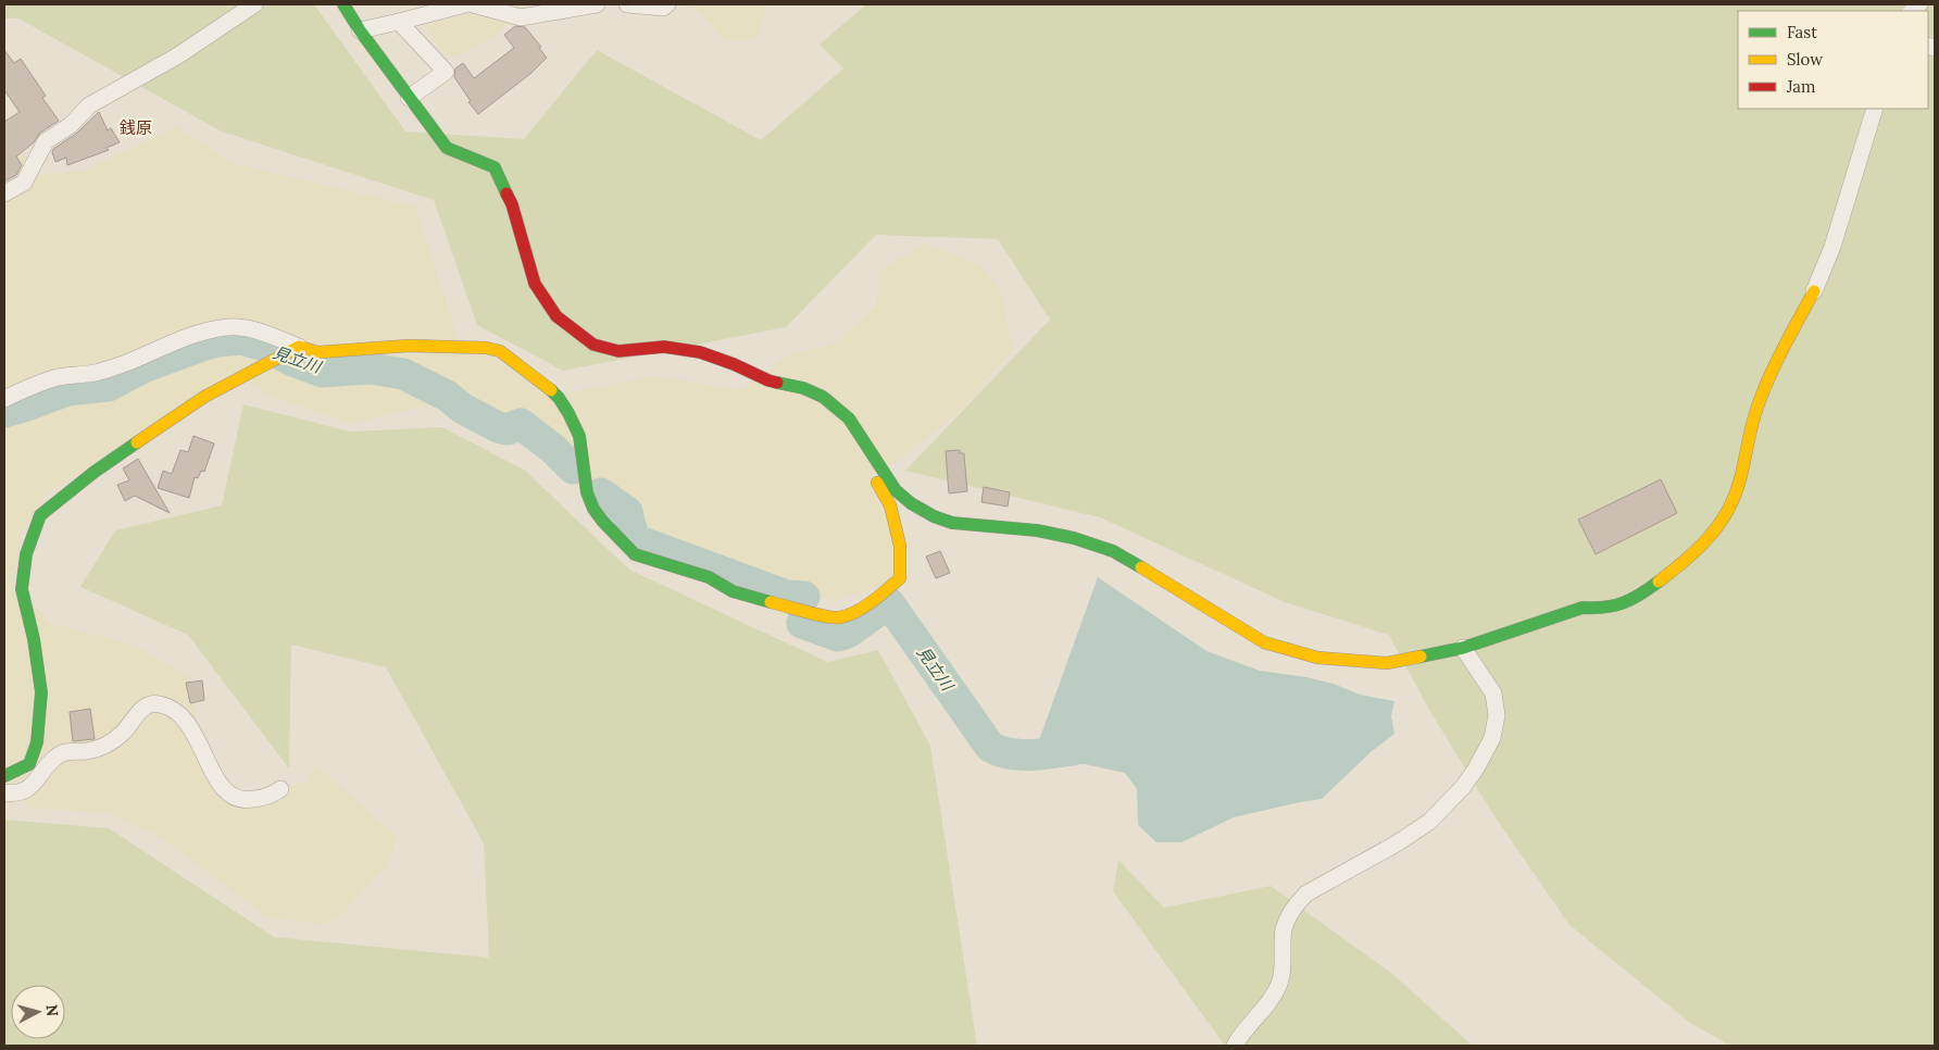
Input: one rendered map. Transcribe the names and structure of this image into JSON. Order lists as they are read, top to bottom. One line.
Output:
{"districts":["銭原"],"water":["見立川"],"legend":["Fast","Slow","Jam"],"north":"right"}
